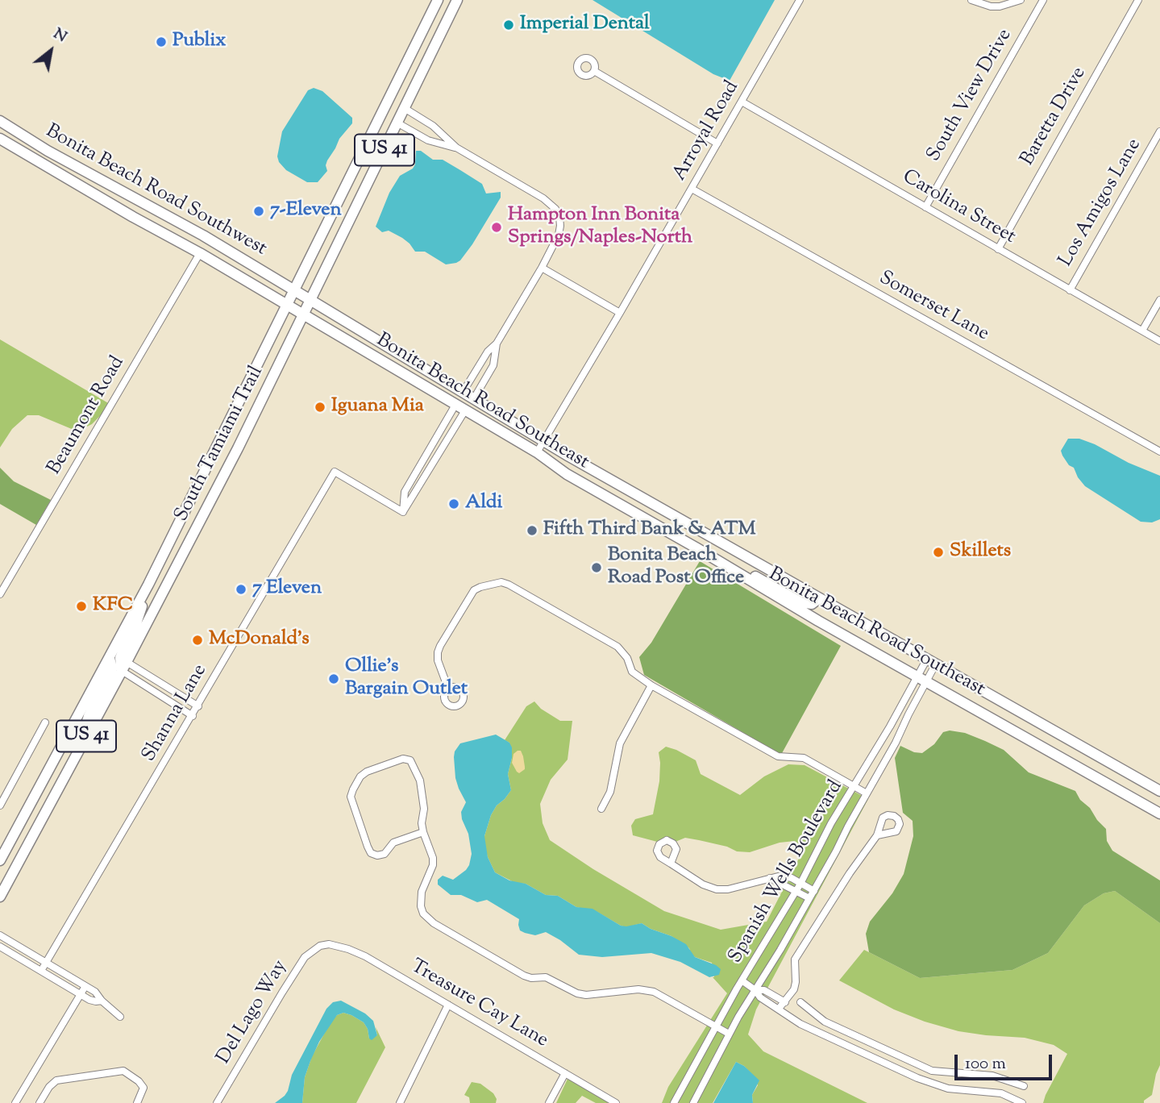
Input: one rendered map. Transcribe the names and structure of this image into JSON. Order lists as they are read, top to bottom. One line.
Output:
{"streets":{"main road":["US 41","Bonita Beach Road Southwest","Bonita Beach Road Southeast","South Tamiami Trail"],"street":["South View Drive","Baretta Drive","Arroyal Road","Los Amigos Lane","Carolina Street","Somerset Lane","Beaumont Road","Shanna Lane","Spanish Wells Boulevard","Treasure Cay Lane","Del Lago Way"]},"crossings":[["South View Drive","Carolina Street"],["Baretta Drive","Carolina Street"],["Arroyal Road","Carolina Street"],["Arroyal Road","Somerset Lane"],["Arroyal Road","Bonita Beach Road Southeast"],["Bonita Beach Road Southwest","Bonita Beach Road Southeast"],["Bonita Beach Road Southwest","Beaumont Road"],["Bonita Beach Road Southwest","South Tamiami Trail"],["Los Amigos Lane","Carolina Street"],["Bonita Beach Road Southeast","South Tamiami Trail"],["Bonita Beach Road Southeast","Spanish Wells Boulevard"],["Treasure Cay Lane","Del Lago Way"]],"places":["Imperial Dental","Publix","7-Eleven","Hampton Inn Bonita Springs/Naples-North","Iguana Mia","Aldi","Fifth Third Bank & ATM","Skillets","Bonita Beach Road Post Office","7 Eleven","KFC","McDonald's","Ollie's Bargain Outlet"],"scale_bar":"100 m","north":"top right"}
